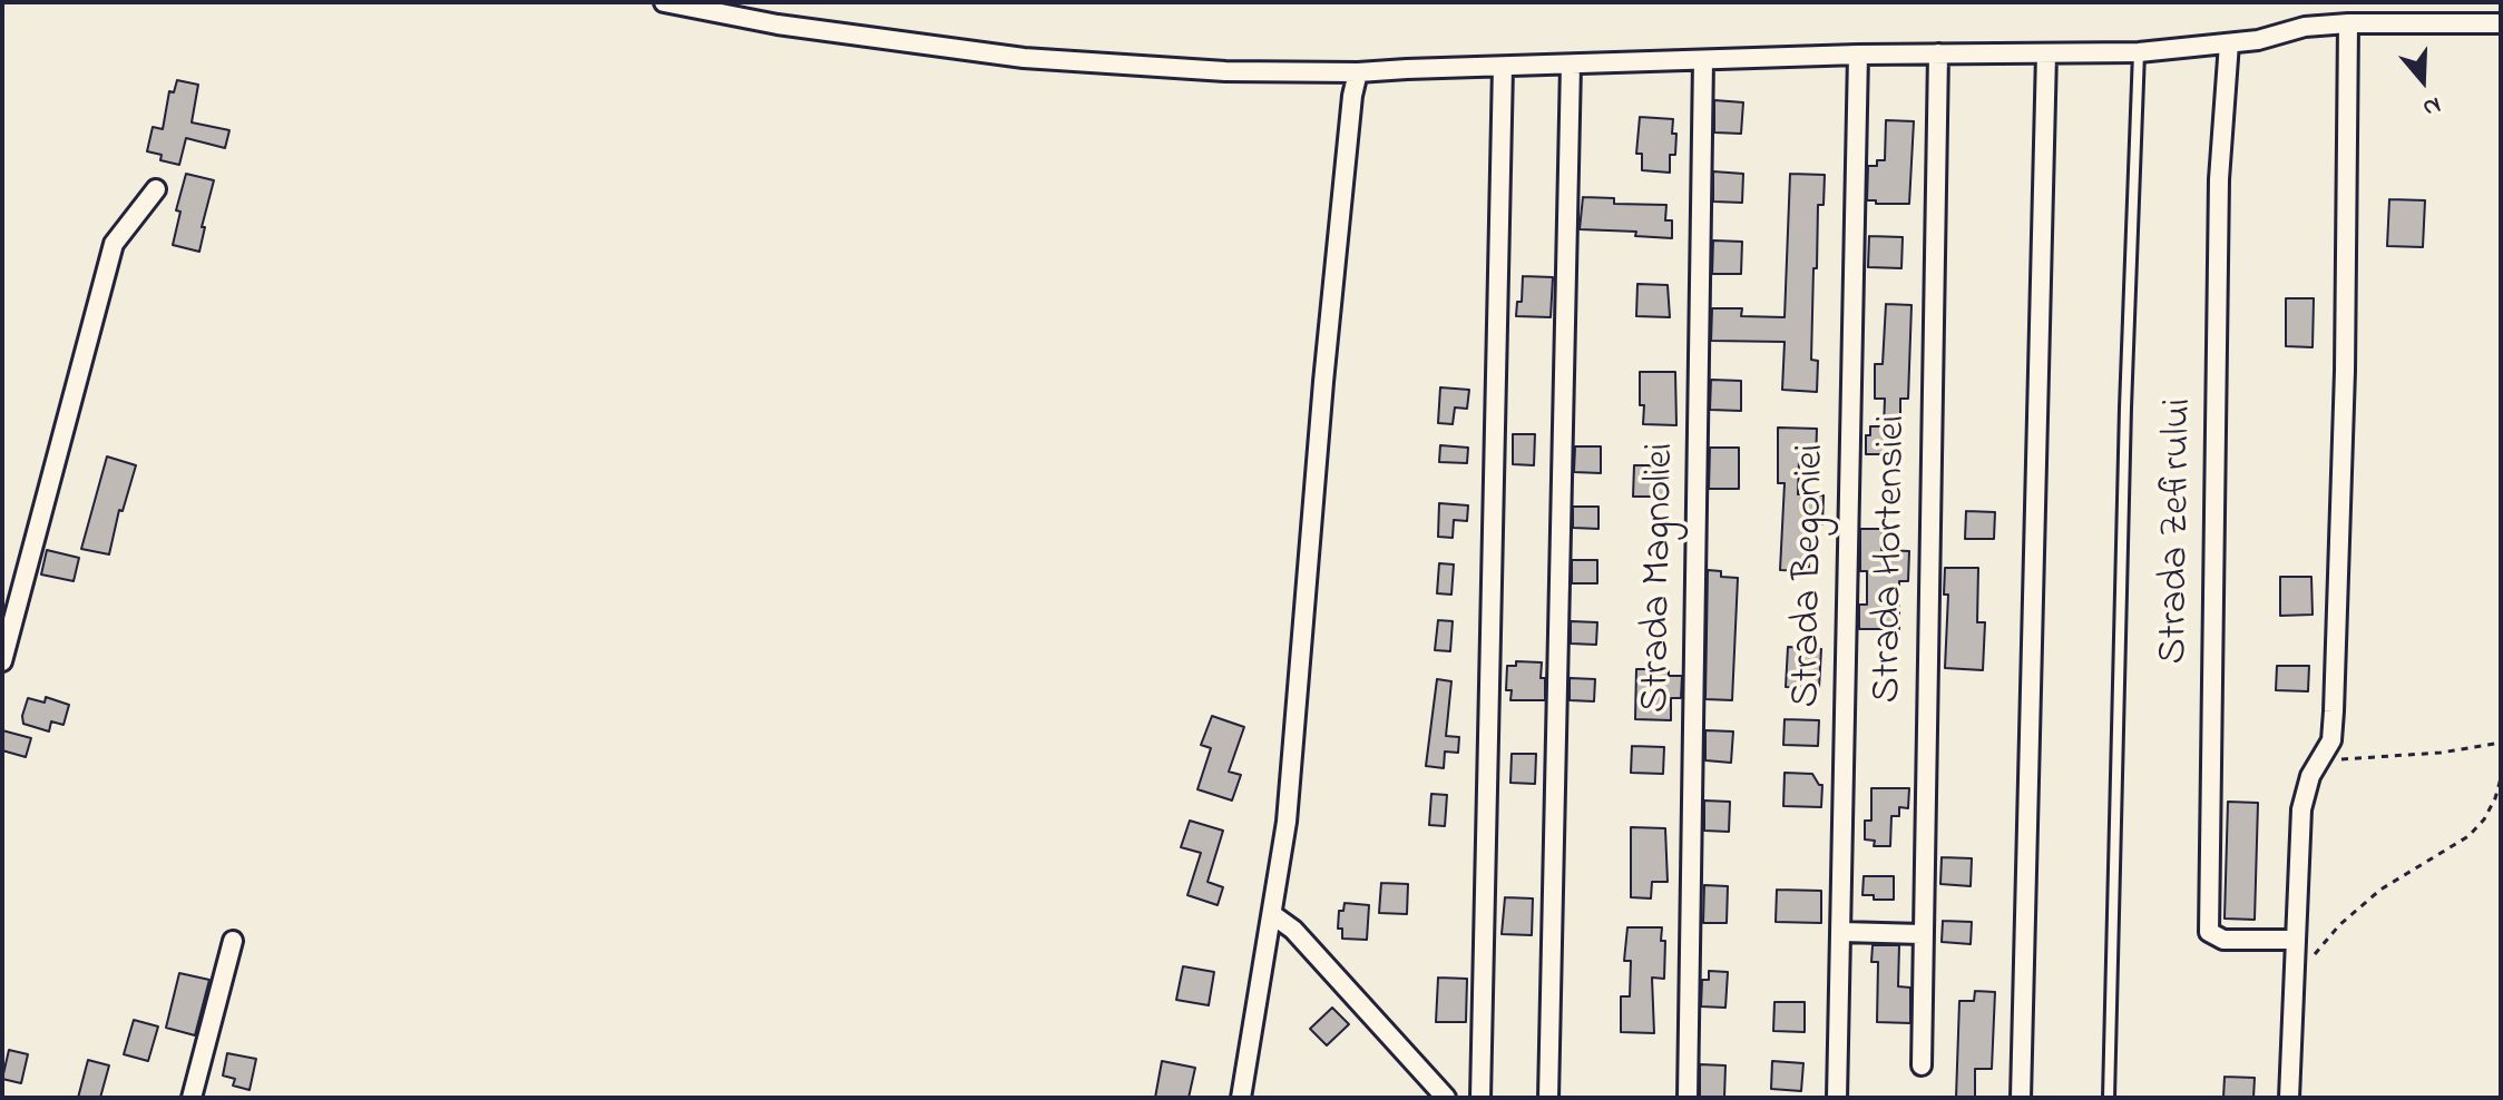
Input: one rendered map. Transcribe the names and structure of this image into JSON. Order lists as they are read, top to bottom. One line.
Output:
{"streets":{"street":["Strada Zefirului","Strada Hortensiei","Strada Begoniei","Strada Magnoliei"]},"north":"bottom"}
